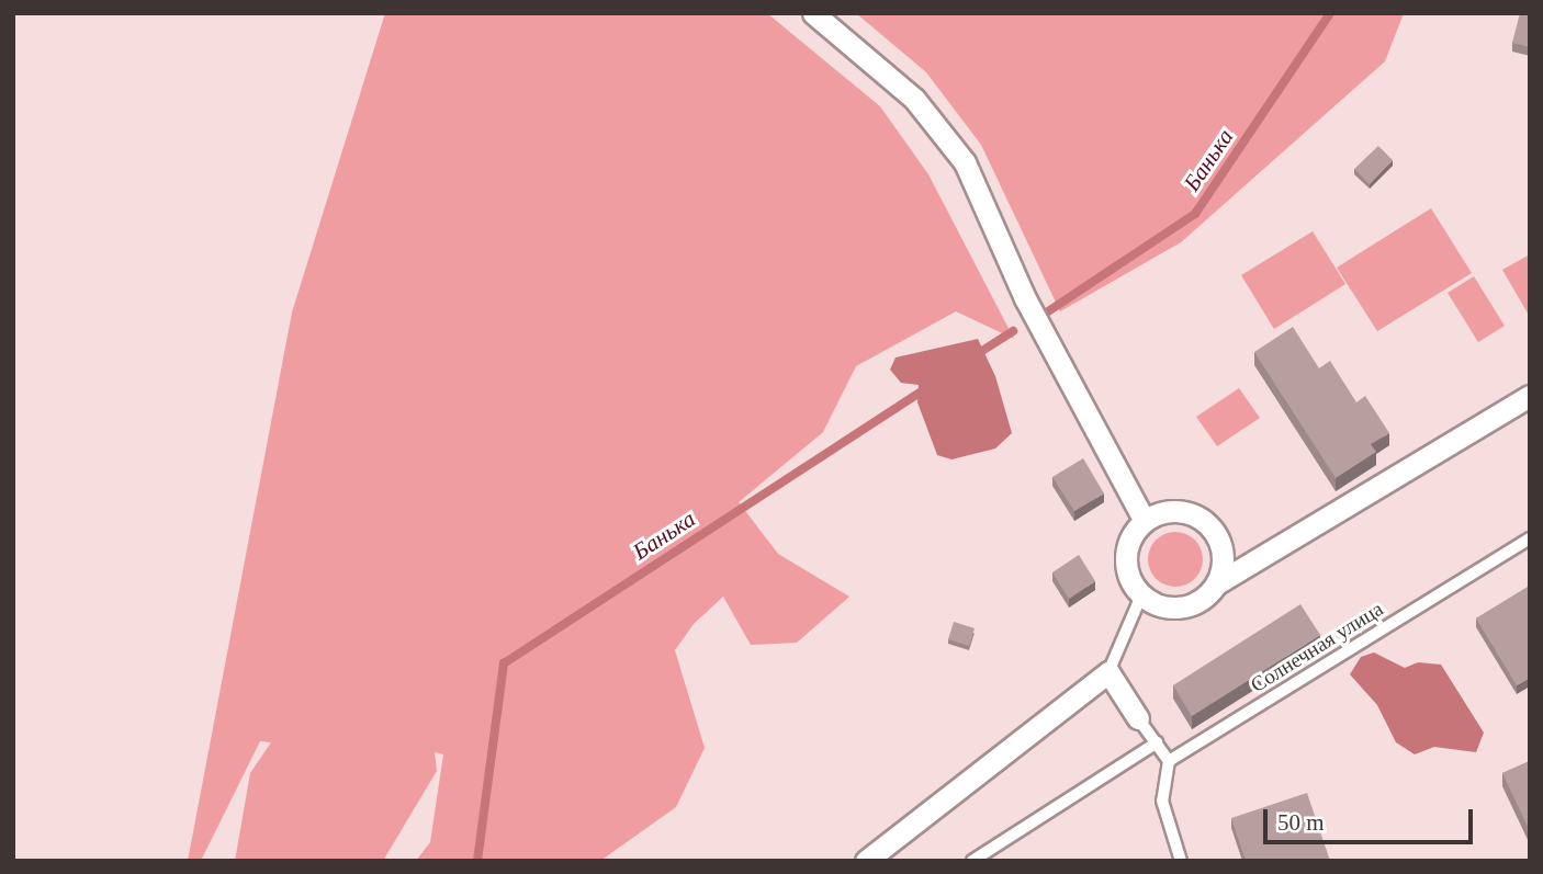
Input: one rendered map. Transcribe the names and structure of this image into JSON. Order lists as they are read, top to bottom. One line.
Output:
{"streets":{"lane":["Солнечная улица"]},"water":["Банька"],"scale_bar":"50 m"}
